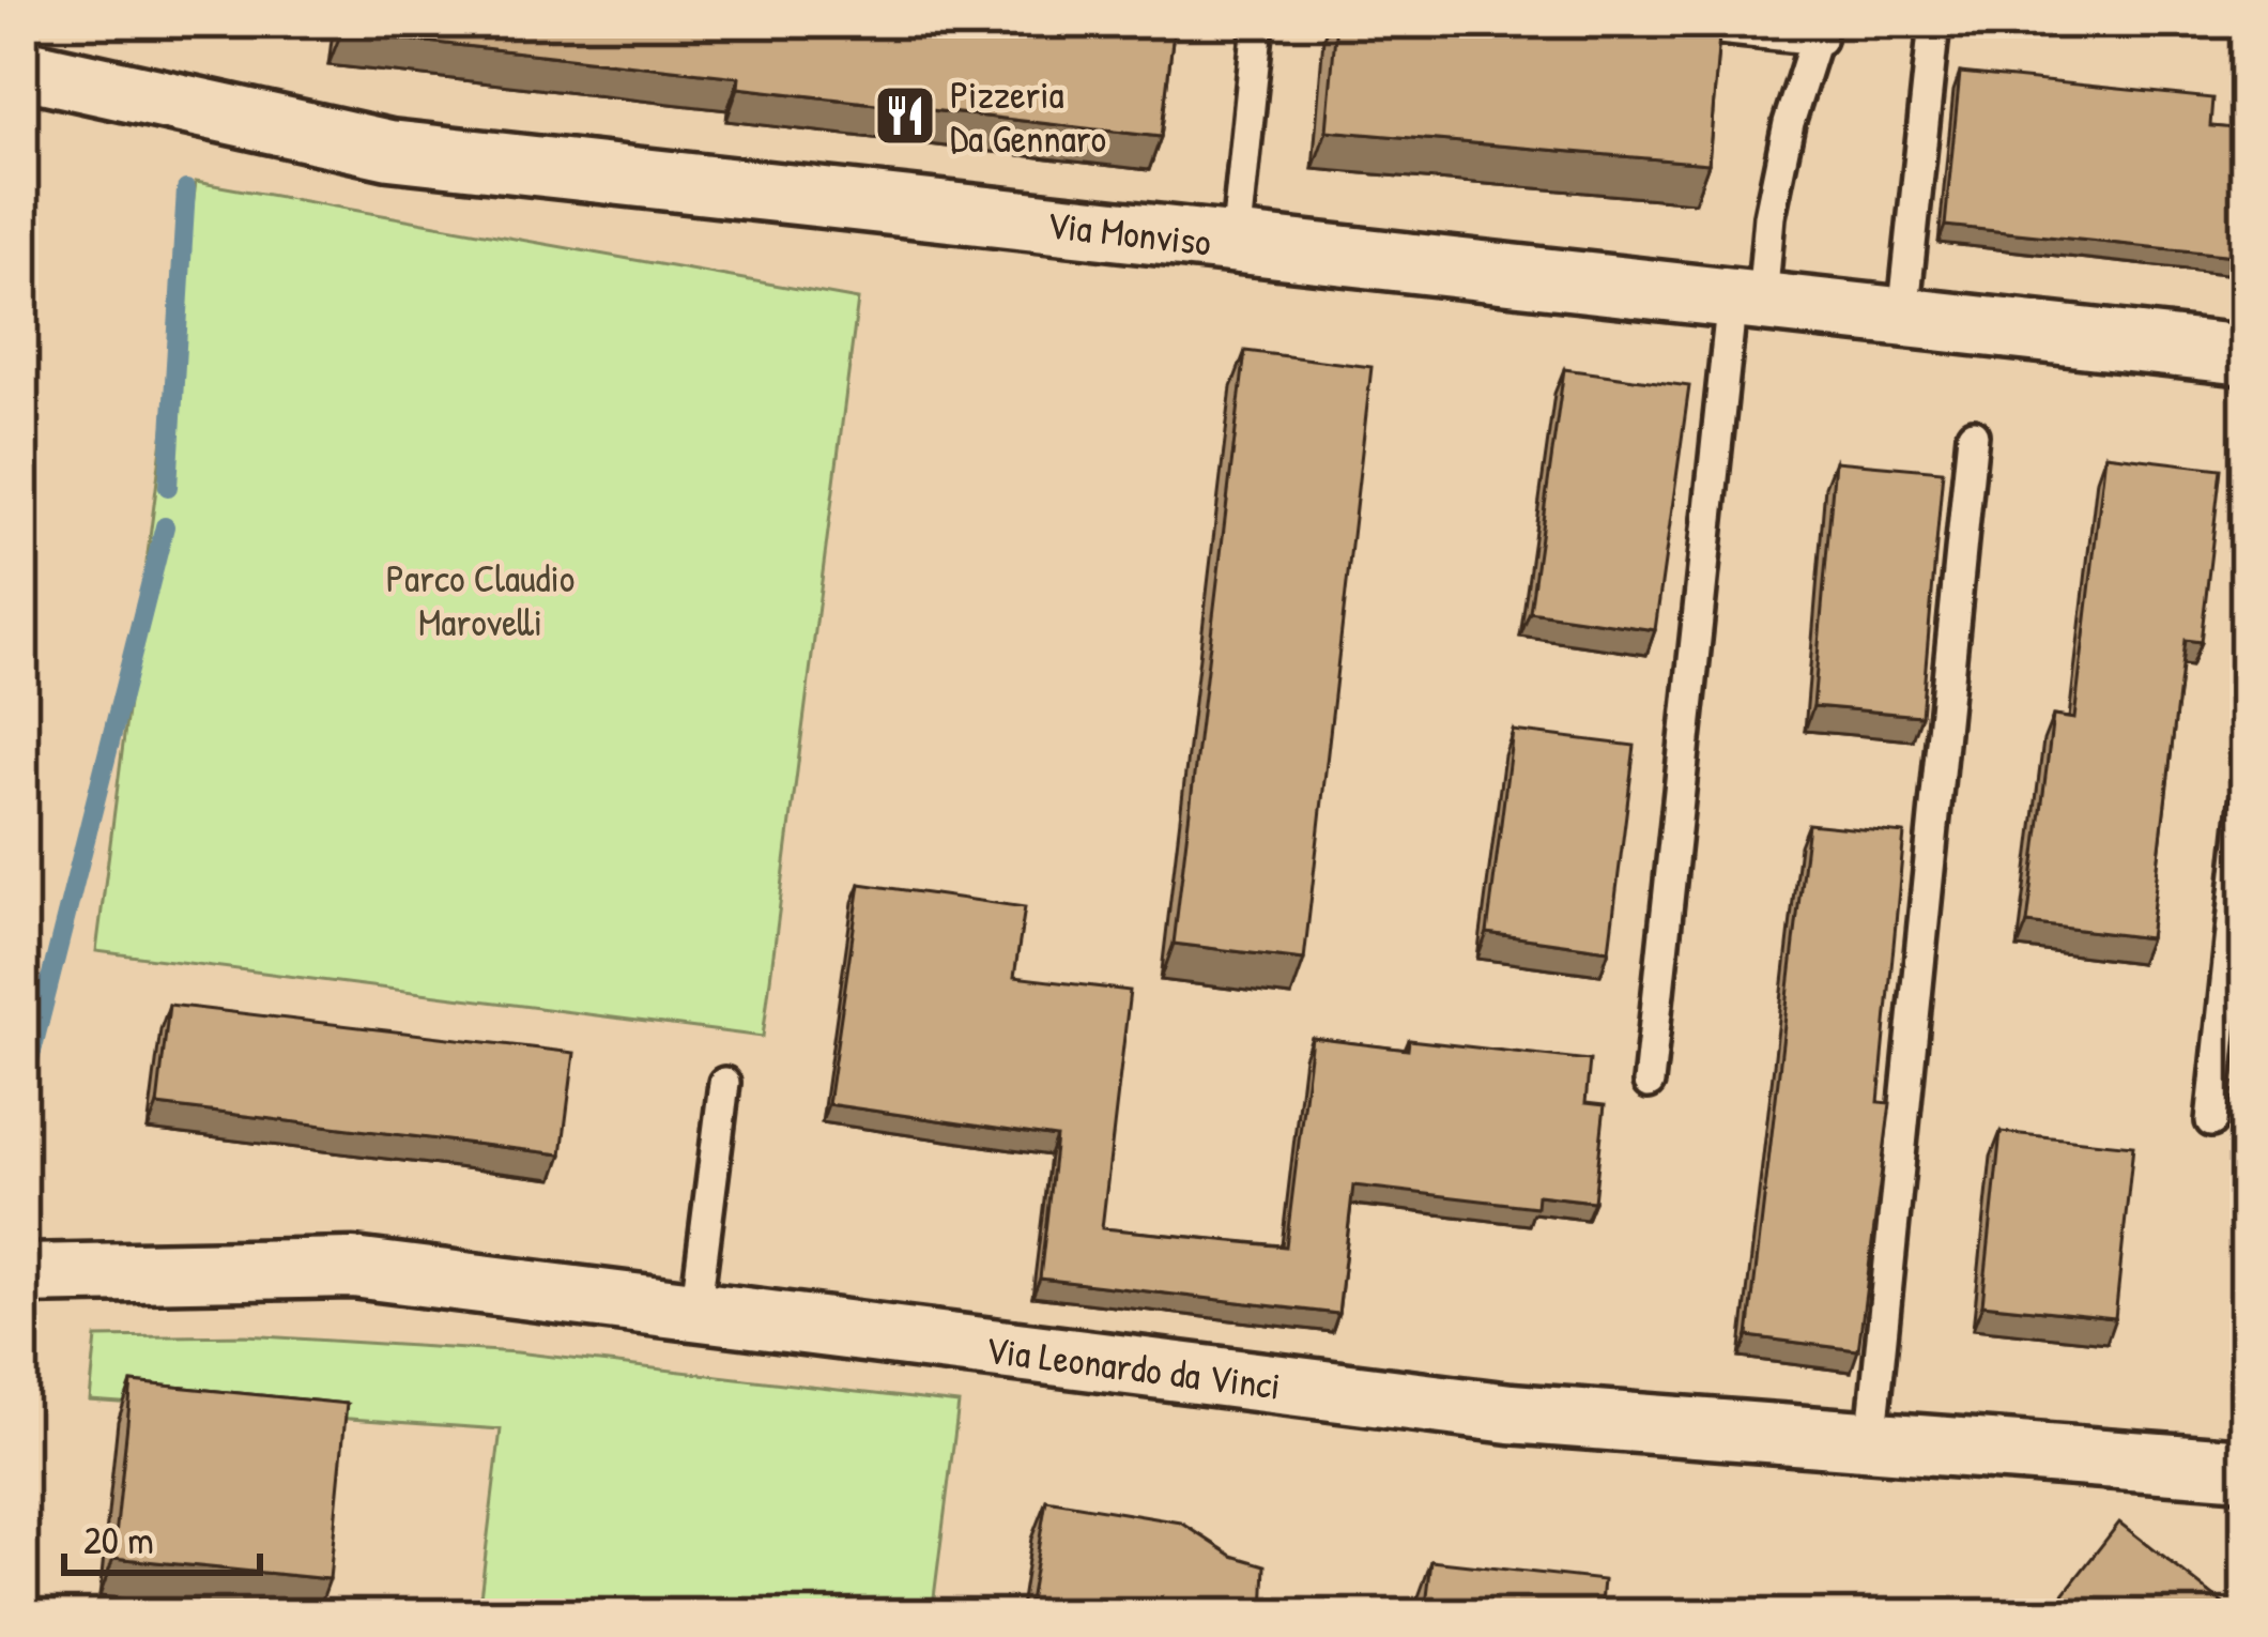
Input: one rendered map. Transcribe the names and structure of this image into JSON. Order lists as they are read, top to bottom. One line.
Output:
{"streets":{"street":["Via Monviso","Via Leonardo da Vinci"]},"parks":["Parco Claudio Marovelli"],"places":{"restaurant":["Pizzeria Da Gennaro"]},"scale_bar":"20 m"}
